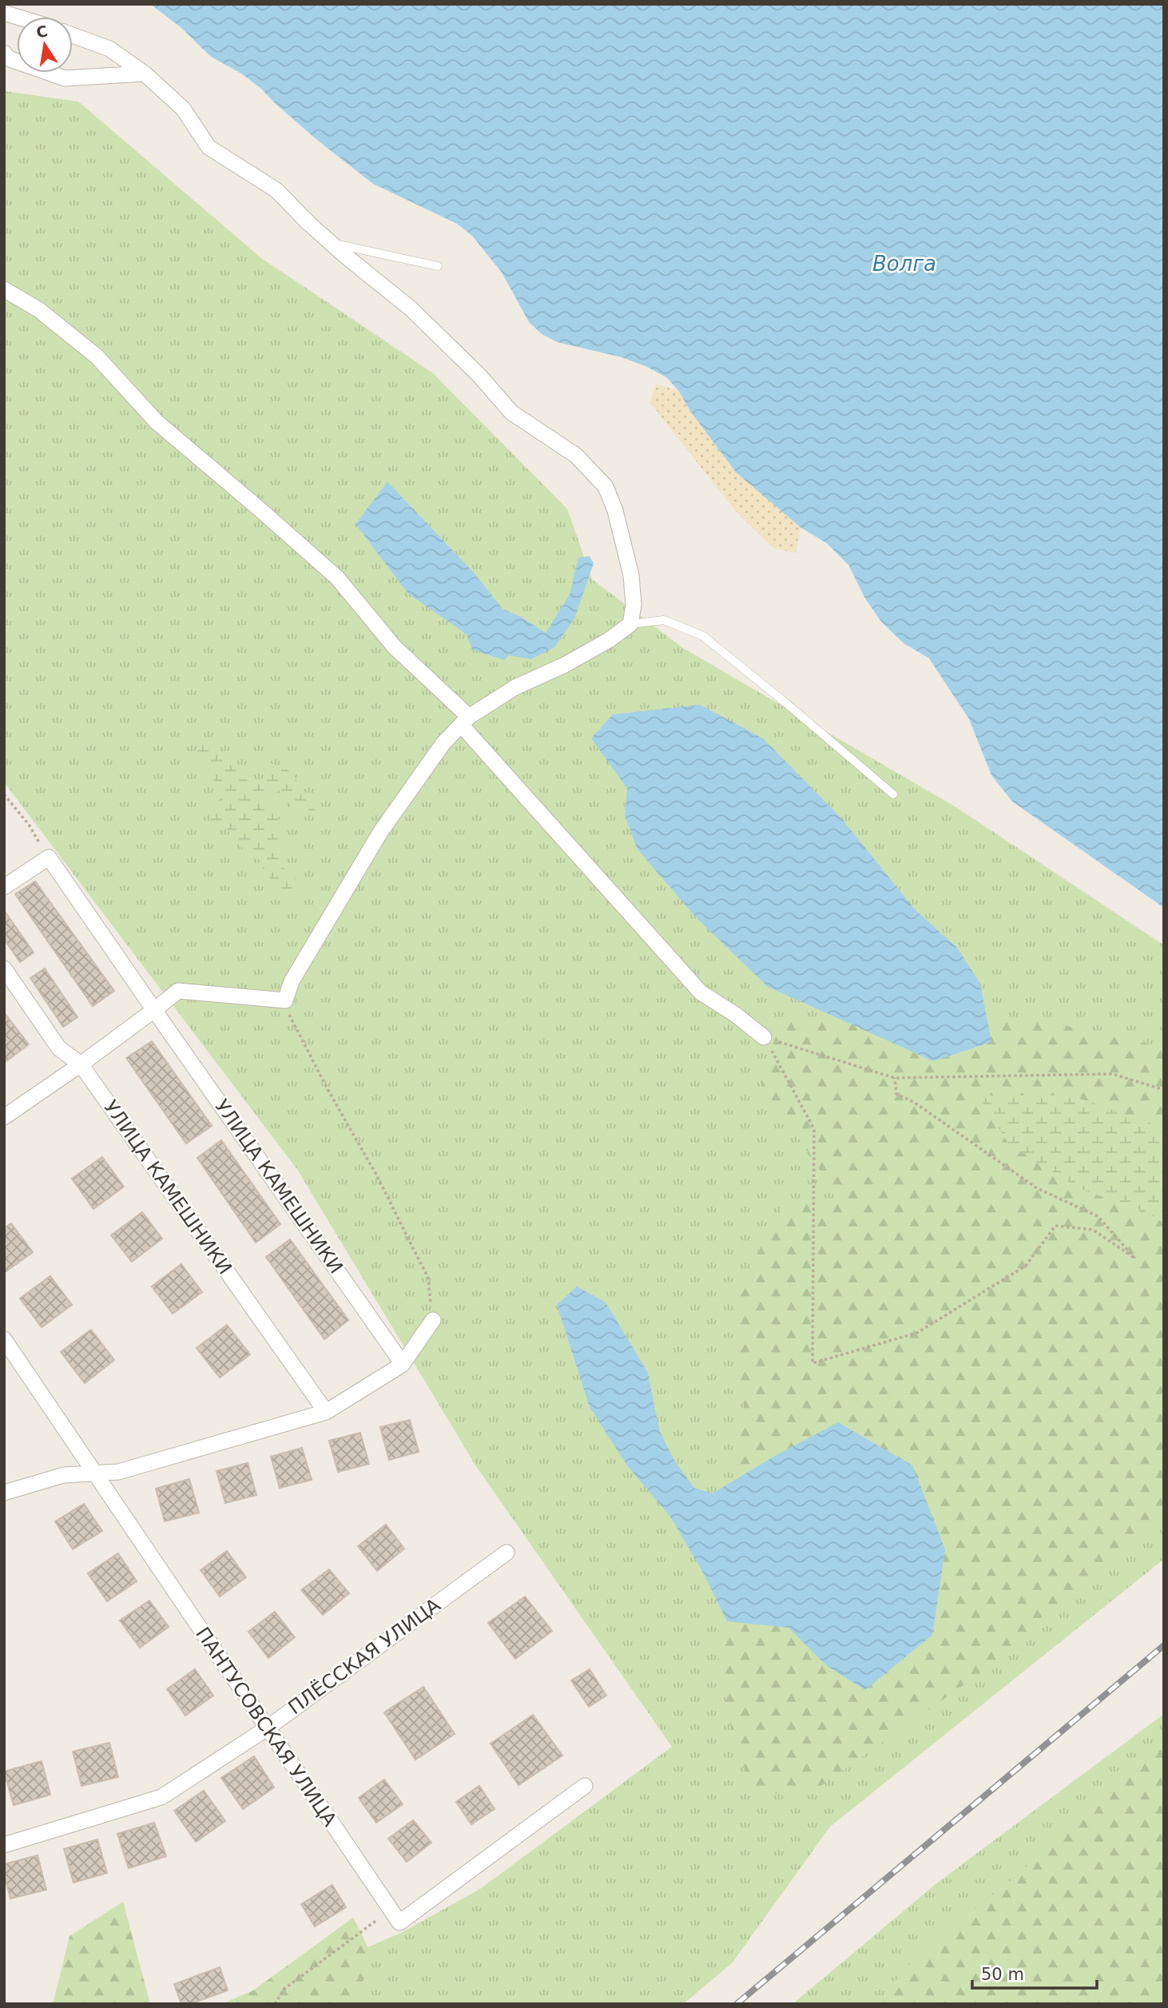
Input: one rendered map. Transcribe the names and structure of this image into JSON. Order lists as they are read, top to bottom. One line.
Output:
{"streets":{"street":["УЛИЦА КАМЕШНИКИ","ПЛЁССКАЯ УЛИЦА","ПАНТУСОВСКАЯ УЛИЦА"]},"crossings":[["ПЛЁССКАЯ УЛИЦА","ПАНТУСОВСКАЯ УЛИЦА"]],"water":["Волга"],"scale_bar":"50 m","north":"top"}
